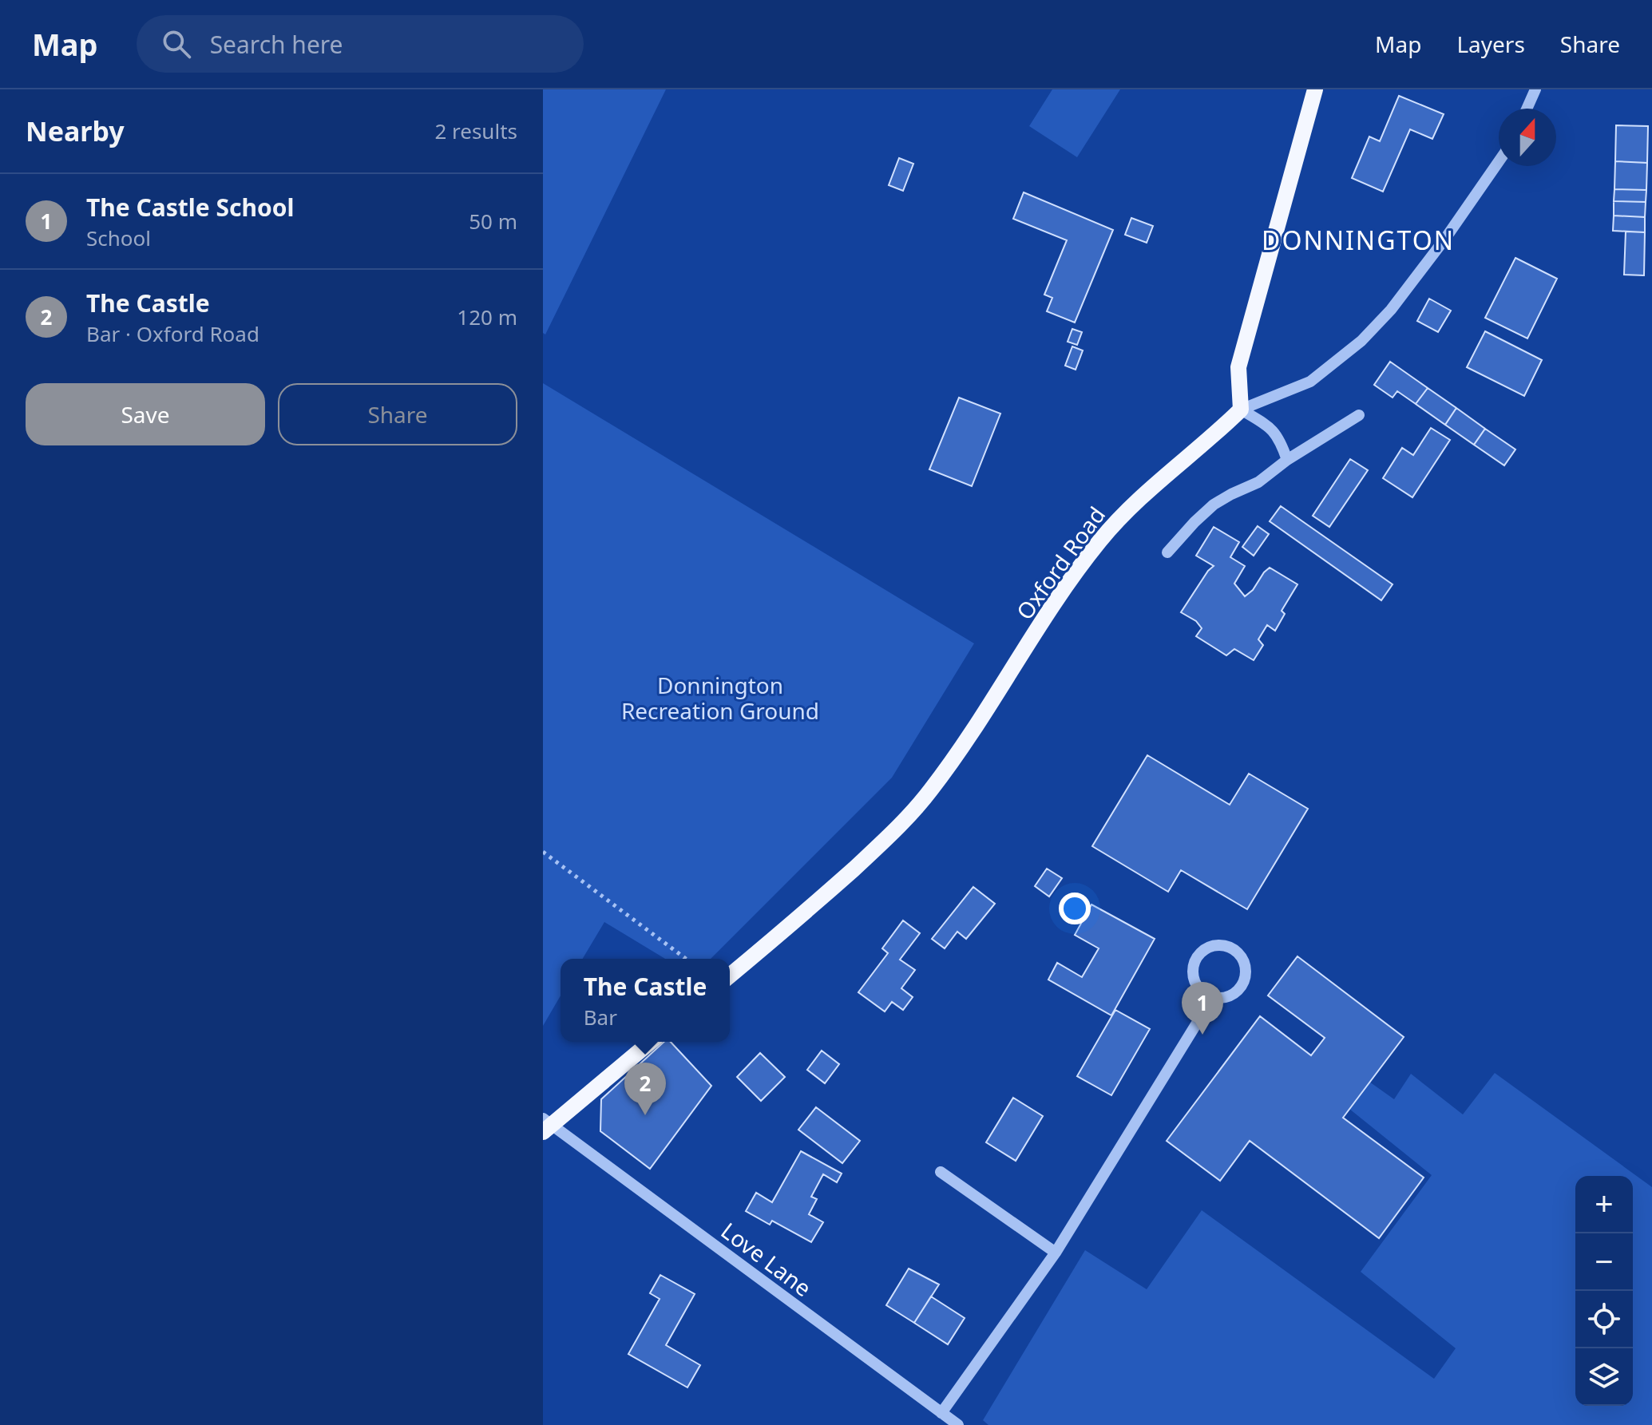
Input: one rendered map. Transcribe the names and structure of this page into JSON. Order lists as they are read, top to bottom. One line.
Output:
{"streets":{"main road":["Oxford Road"],"street":["Love Lane"]},"districts":["DONNINGTON"],"parks":["Donnington Recreation Ground"],"north":"top","page":{"header":"Map","search":"Search here","nav":["Map","Layers","Share"],"heading":["Nearby","2 results"],"list":[{"mark":"1","name":"The Castle School","note":"School","value":"50 m"},{"mark":"2","name":"The Castle","note":"Bar · Oxford Road","value":"120 m"}],"buttons":["Save","Share"],"popup":["The Castle","Bar"],"pins":["1","2"],"map_buttons":["+","−"]}}
